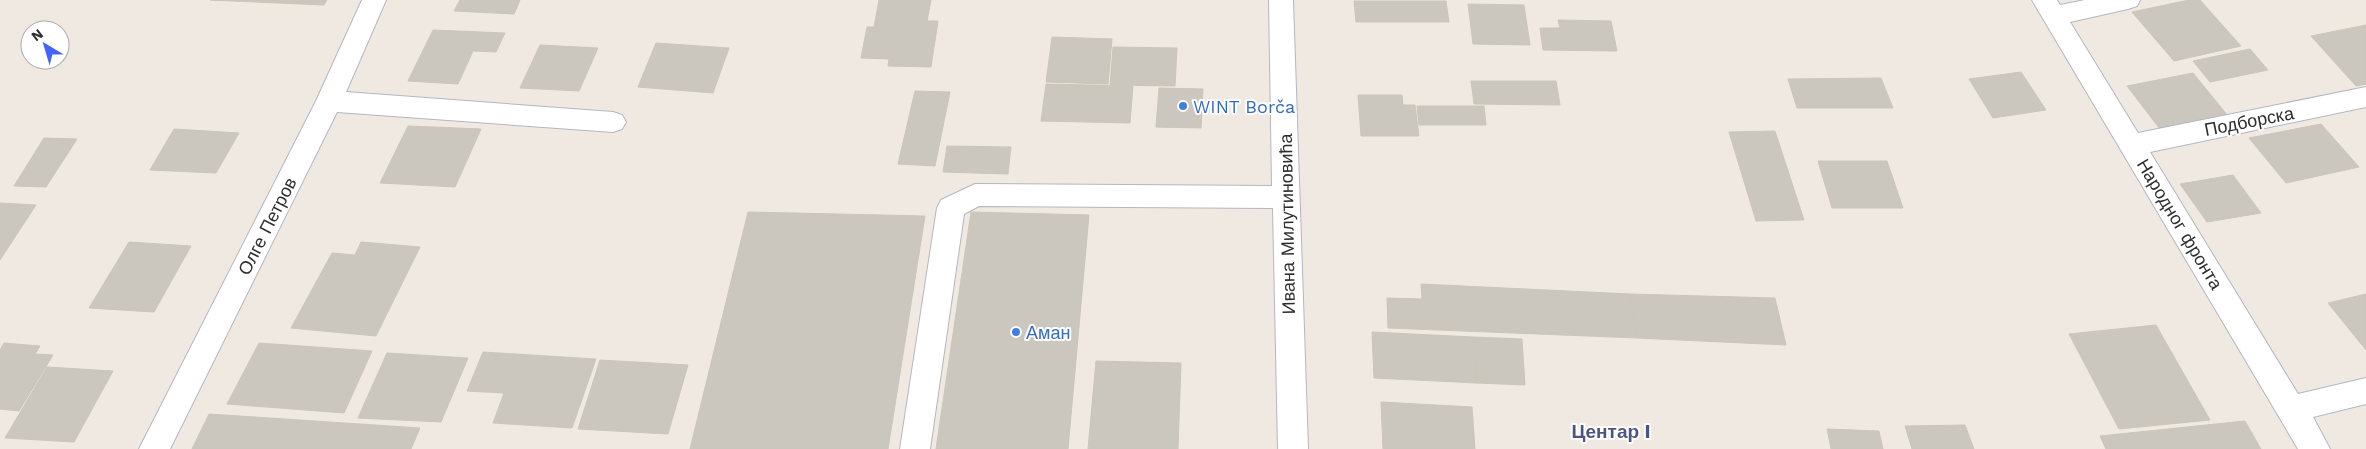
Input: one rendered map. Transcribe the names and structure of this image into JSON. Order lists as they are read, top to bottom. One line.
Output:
{"streets":{"street":["Подборска","Ивана Милутиновића","Народног фронта","Олге Петров"]},"crossings":[["Подборска","Народног фронта"]],"districts":["Центар I"],"places":["WINT Borča","Аман"],"north":"top left"}
